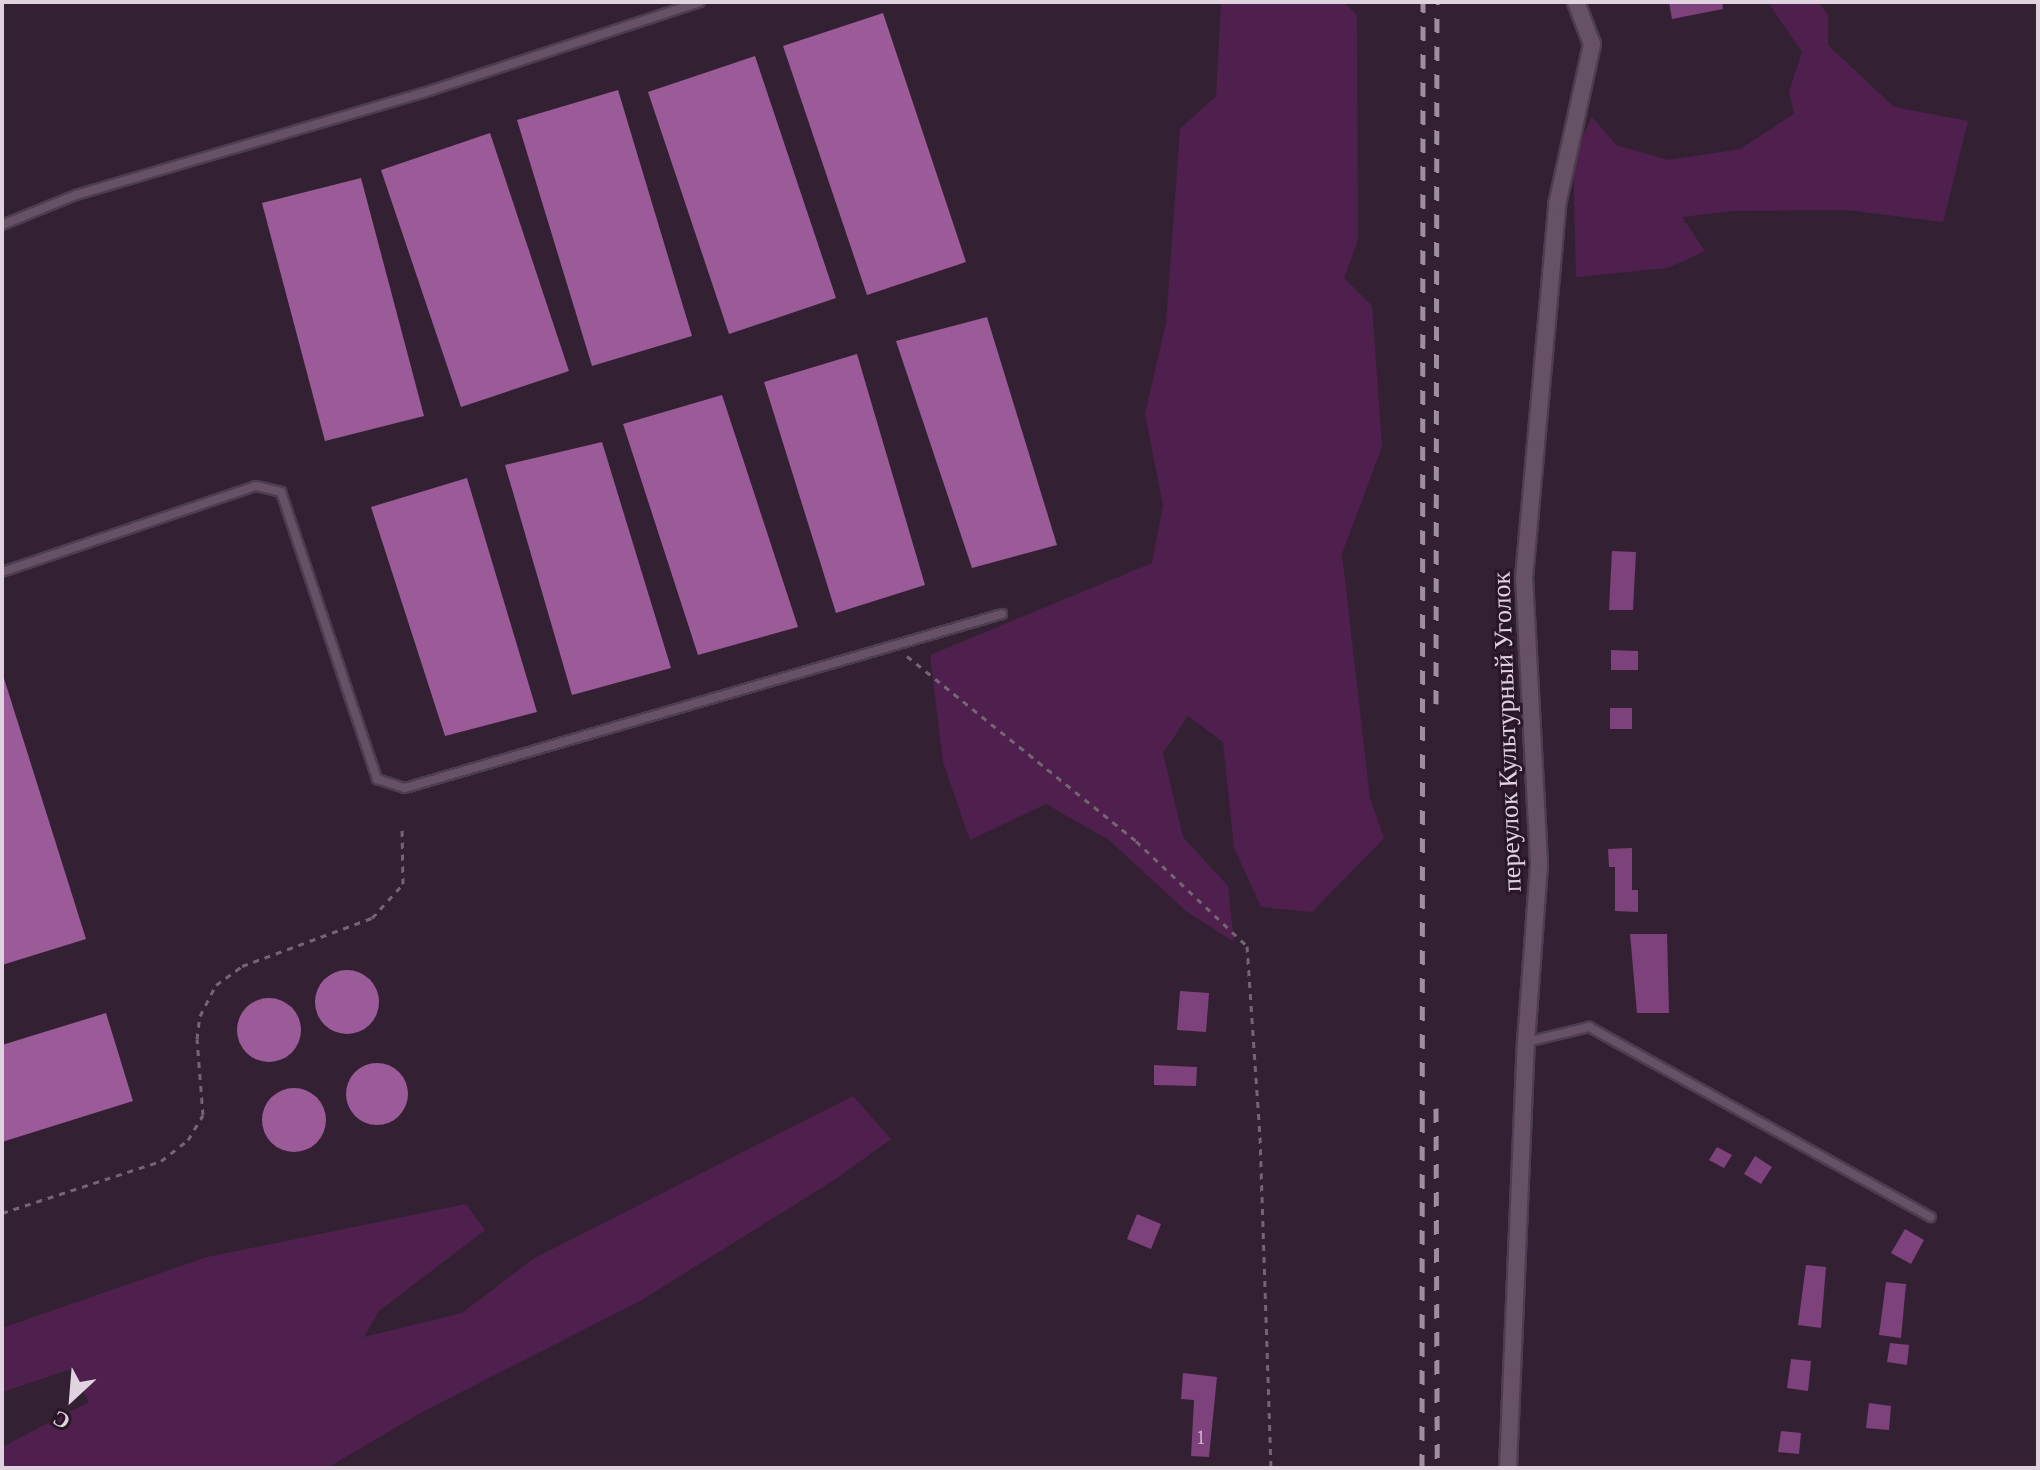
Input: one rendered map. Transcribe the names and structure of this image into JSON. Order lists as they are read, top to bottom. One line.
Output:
{"streets":{"street":["переулок Культурный Уголок"]},"house_numbers":["1"],"north":"bottom left"}
